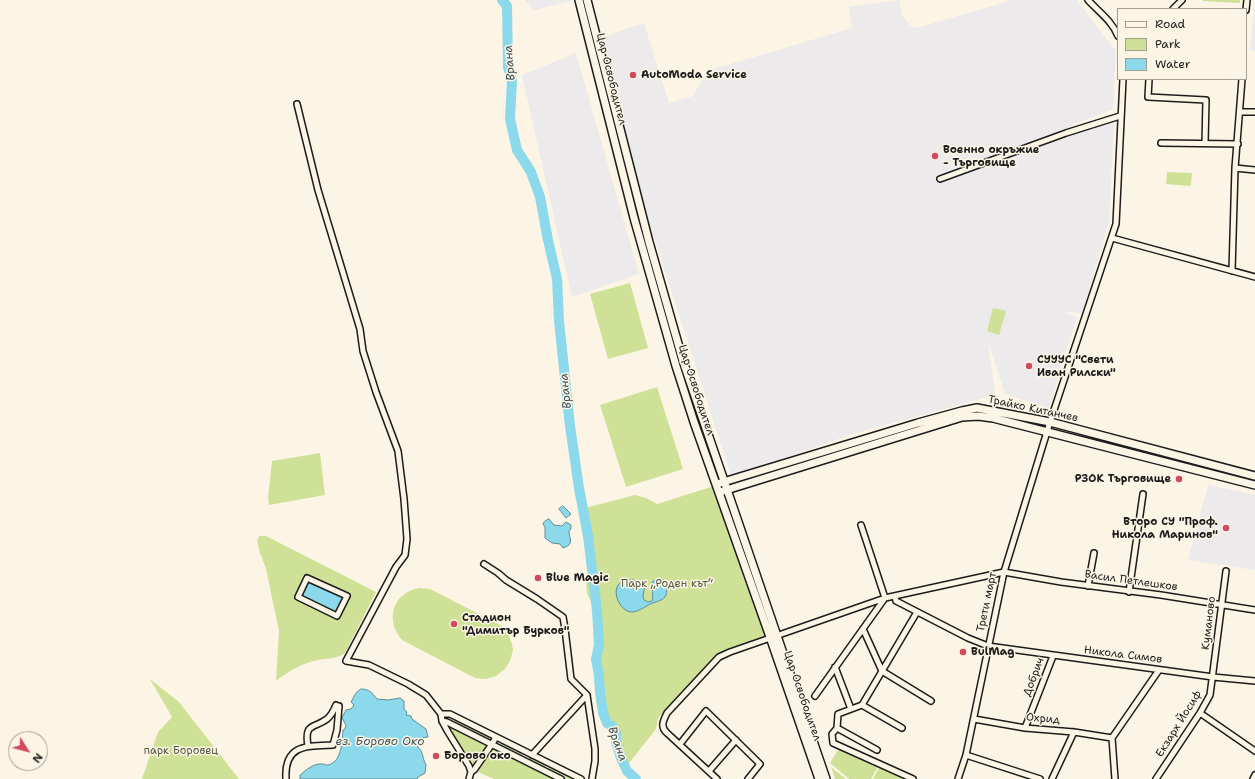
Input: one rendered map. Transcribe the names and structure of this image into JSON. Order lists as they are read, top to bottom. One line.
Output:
{"streets":{"street":["Цар Освободител","Трайко Китанчев","Васил Петлешков","Трети март","Куманово","Никола Симов","Добрич","Охрид","Екзарх Йосиф"]},"crossings":[["Цар Освободител","Трайко Китанчев"],["Трайко Китанчев","Трети март"],["Васил Петлешков","Трети март"],["Васил Петлешков","Куманово"],["Трети март","Никола Симов"],["Трети март","Охрид"],["Куманово","Никола Симов"],["Куманово","Екзарх Йосиф"],["Никола Симов","Добрич"],["Никола Симов","Екзарх Йосиф"],["Добрич","Охрид"]],"water":["Врана","ез. Борово Око"],"parks":["Парк „Роден кът“","парк Боровец"],"places":["AutoModa Service","Военно окръжие - Търговище","СУУУС \"Свети Иван Рилски\"","РЗОК Търговище","Второ СУ \"Проф. Никола Маринов\"","Blue Magic","Стадион \"Димитър Бурков\"","BulMag","Борово око"],"legend":["Road","Park","Water"],"north":"bottom right"}
